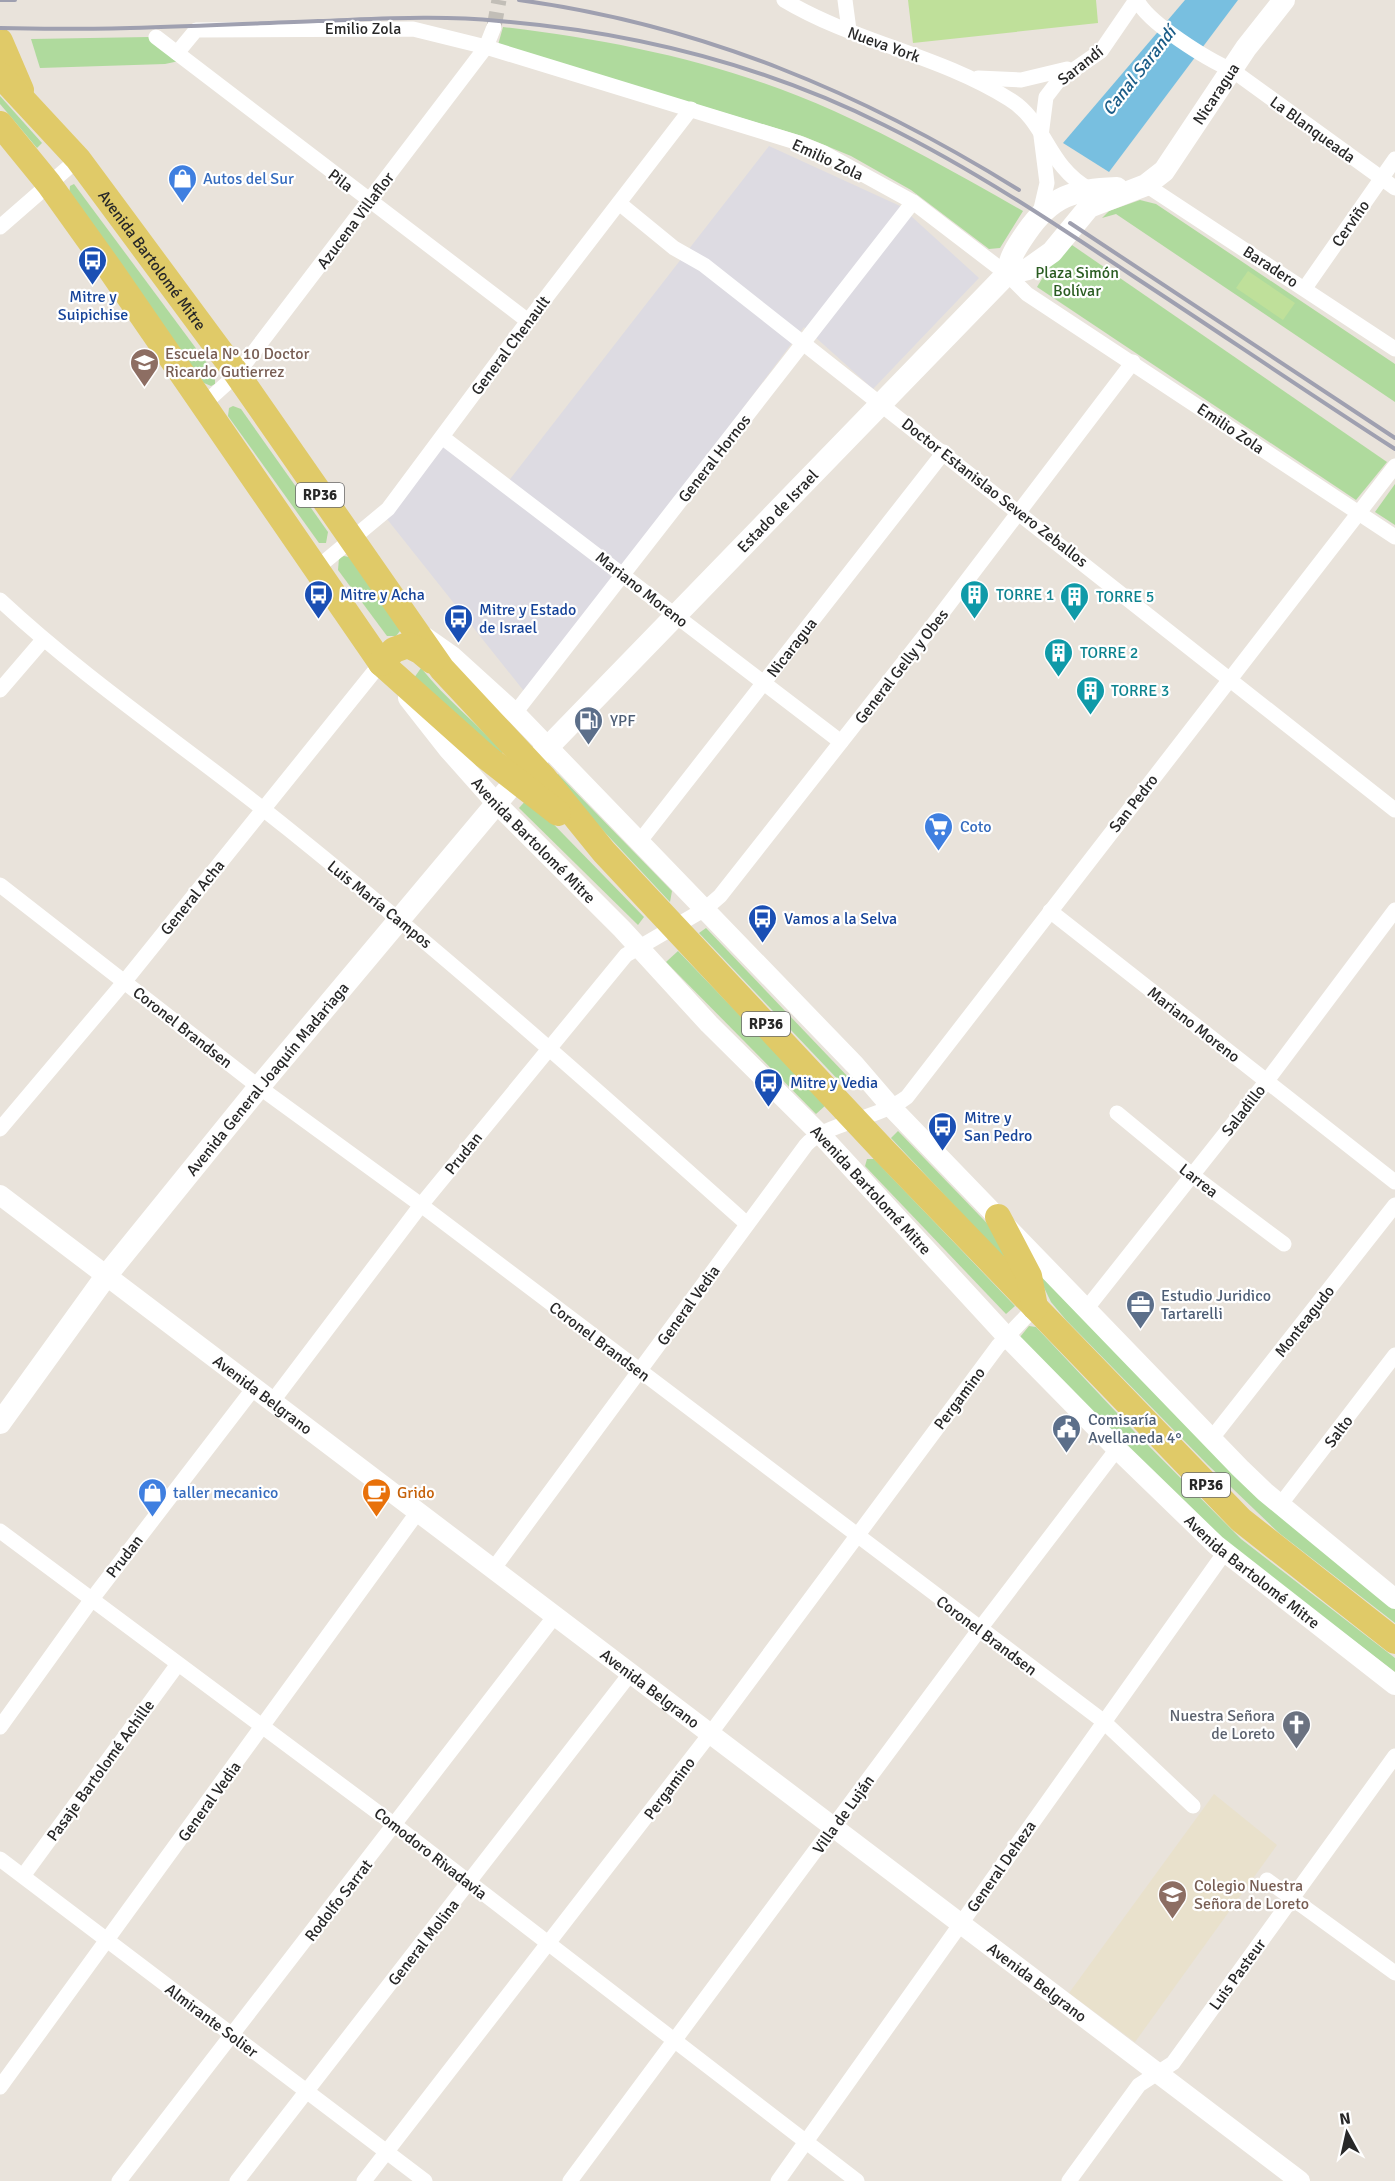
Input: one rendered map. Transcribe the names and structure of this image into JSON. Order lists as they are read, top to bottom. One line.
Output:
{"streets":{"main road":["Nicaragua","Avenida Bartolomé Mitre","RP36","Estado de Israel","Avenida General Joaquín Madariaga"],"street":["Emilio Zola","Nueva York","Sarandí","La Blanqueada","Pila","Azucena Villaflor","Cerviño","Baradero","General Chenault","General Hornos","Doctor Estanislao Severo Zeballos","Mariano Moreno","General Gelly y Obes","San Pedro","General Acha","Luis María Campos","Coronel Brandsen","Saladillo","Prudan","Larrea","General Vedia","Monteagudo","Avenida Belgrano","Pergamino","Salto","Pasaje Bartolomé Achille","Villa de Luján","Comodoro Rivadavia","General Deheza","Rodolfo Sarrat","General Molina","Luis Pasteur","Almirante Solier"]},"crossings":[["Emilio Zola","Pila"],["Emilio Zola","Azucena Villaflor"],["Emilio Zola","General Chenault"],["Emilio Zola","General Hornos"],["Emilio Zola","Estado de Israel"],["Emilio Zola","General Gelly y Obes"],["Emilio Zola","San Pedro"],["Nueva York","Sarandí"],["Nueva York","Estado de Israel"],["Sarandí","La Blanqueada"],["Nicaragua","La Blanqueada"],["Nicaragua","Avenida Bartolomé Mitre"],["Nicaragua","Baradero"],["Nicaragua","Doctor Estanislao Severo Zeballos"],["Nicaragua","Estado de Israel"],["Nicaragua","Mariano Moreno"],["La Blanqueada","Cerviño"],["Pila","Azucena Villaflor"],["Pila","General Chenault"],["Azucena Villaflor","Avenida Bartolomé Mitre"],["Cerviño","Baradero"],["Avenida Bartolomé Mitre","General Chenault"],["Avenida Bartolomé Mitre","General Hornos"],["Avenida Bartolomé Mitre","Estado de Israel"],["Avenida Bartolomé Mitre","General Gelly y Obes"],["Avenida Bartolomé Mitre","San Pedro"],["Avenida Bartolomé Mitre","General Acha"],["Avenida Bartolomé Mitre","Avenida General Joaquín Madariaga"],["Avenida Bartolomé Mitre","Saladillo"],["Avenida Bartolomé Mitre","Prudan"],["Avenida Bartolomé Mitre","General Vedia"],["Avenida Bartolomé Mitre","Monteagudo"],["Avenida Bartolomé Mitre","Pergamino"],["Avenida Bartolomé Mitre","Salto"],["Avenida Bartolomé Mitre","Villa de Luján"],["Avenida Bartolomé Mitre","General Deheza"],["Baradero","Estado de Israel"],["General Chenault","Doctor Estanislao Severo Zeballos"],["General Chenault","Mariano Moreno"],["General Hornos","Doctor Estanislao Severo Zeballos"],["General Hornos","Mariano Moreno"],["Doctor Estanislao Severo Zeballos","Estado de Israel"],["Doctor Estanislao Severo Zeballos","General Gelly y Obes"],["Doctor Estanislao Severo Zeballos","San Pedro"],["Estado de Israel","Mariano Moreno"],["Estado de Israel","Avenida General Joaquín Madariaga"],["Mariano Moreno","General Gelly y Obes"],["Mariano Moreno","San Pedro"],["Mariano Moreno","Saladillo"],["General Gelly y Obes","Prudan"],["San Pedro","General Vedia"],["General Acha","Luis María Campos"],["General Acha","Coronel Brandsen"],["Luis María Campos","Avenida General Joaquín Madariaga"],["Luis María Campos","Prudan"],["Luis María Campos","General Vedia"],["Coronel Brandsen","Avenida General Joaquín Madariaga"],["Coronel Brandsen","Prudan"],["Coronel Brandsen","General Vedia"],["Coronel Brandsen","Pergamino"],["Coronel Brandsen","Villa de Luján"],["Coronel Brandsen","General Deheza"],["Avenida General Joaquín Madariaga","Avenida Belgrano"],["Saladillo","Larrea"],["Prudan","Avenida Belgrano"],["Prudan","Comodoro Rivadavia"],["General Vedia","Avenida Belgrano"],["General Vedia","Comodoro Rivadavia"],["General Vedia","Almirante Solier"],["Avenida Belgrano","Pergamino"],["Avenida Belgrano","Villa de Luján"],["Avenida Belgrano","General Deheza"],["Avenida Belgrano","Rodolfo Sarrat"],["Avenida Belgrano","General Molina"],["Avenida Belgrano","Luis Pasteur"],["Pergamino","Comodoro Rivadavia"],["Pergamino","Almirante Solier"],["Pasaje Bartolomé Achille","Comodoro Rivadavia"],["Pasaje Bartolomé Achille","Almirante Solier"],["Villa de Luján","Comodoro Rivadavia"],["Comodoro Rivadavia","General Deheza"],["Comodoro Rivadavia","Rodolfo Sarrat"],["Comodoro Rivadavia","General Molina"],["Rodolfo Sarrat","Almirante Solier"],["General Molina","Almirante Solier"]],"water":["Canal Sarandí"],"parks":["Plaza Simón Bolívar"],"places":{"shop":["Autos del Sur","taller mecanico"],"bus stop":["Mitre y Suipichise","Mitre y Acha","Mitre y Estado de Israel","Vamos a la Selva","Mitre y Vedia","Mitre y San Pedro"],"school or university":["Escuela Nº 10 Doctor Ricardo Gutierrez","Colegio Nuestra Señora de Loreto"],"building":["TORRE 1","TORRE 5","TORRE 2","TORRE 3"],"fuel station":["YPF"],"supermarket":["Coto"],"office":["Estudio Juridico Tartarelli"],"public building":["Comisaría Avellaneda 4°"],"cafe":["Grido"],"church":["Nuestra Señora de Loreto"]},"north":"top"}
